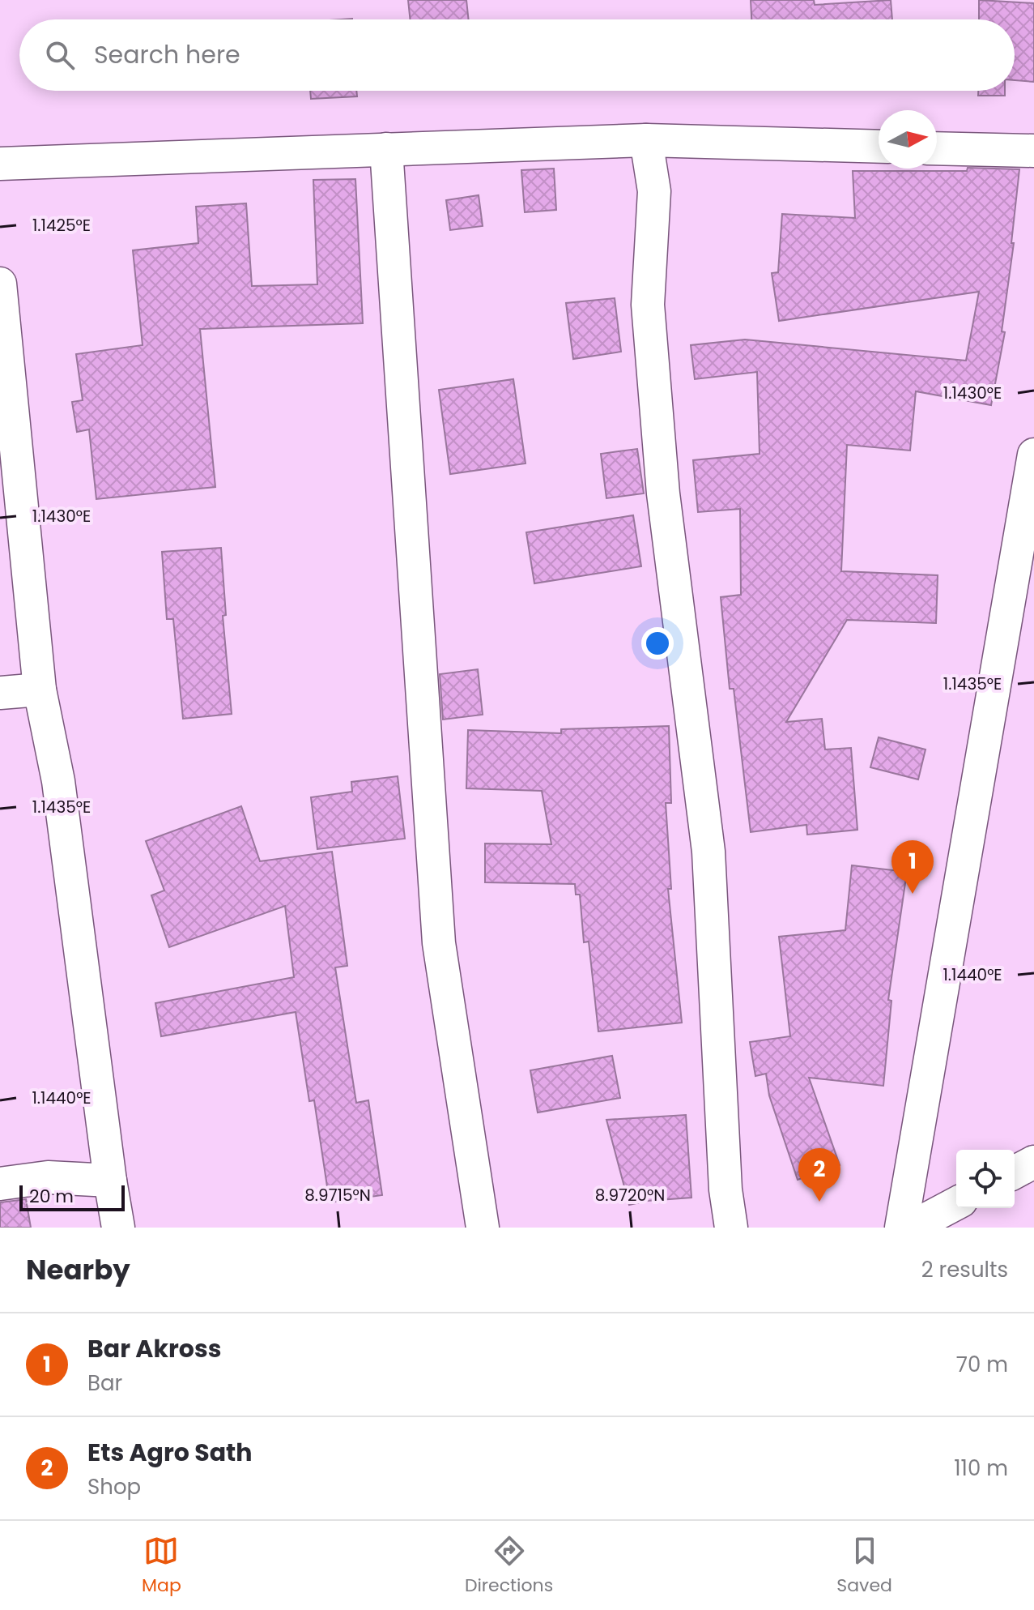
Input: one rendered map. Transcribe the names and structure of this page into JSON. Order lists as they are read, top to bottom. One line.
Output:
{"scale_bar":"20 m","north":"right","page":{"search":"Search here","pins":["1","2"],"scale":"20 m","heading":["Nearby","2 results"],"list":[{"mark":"1","name":"Bar Akross","note":"Bar","value":"70 m"},{"mark":"2","name":"Ets Agro Sath","note":"Shop","value":"110 m"}],"nav":["Map","Directions","Saved"]},"coordinates":["1.1425°E","1.1430°E","1.1435°E","1.1440°E","8.9715°N","8.9720°N"]}
